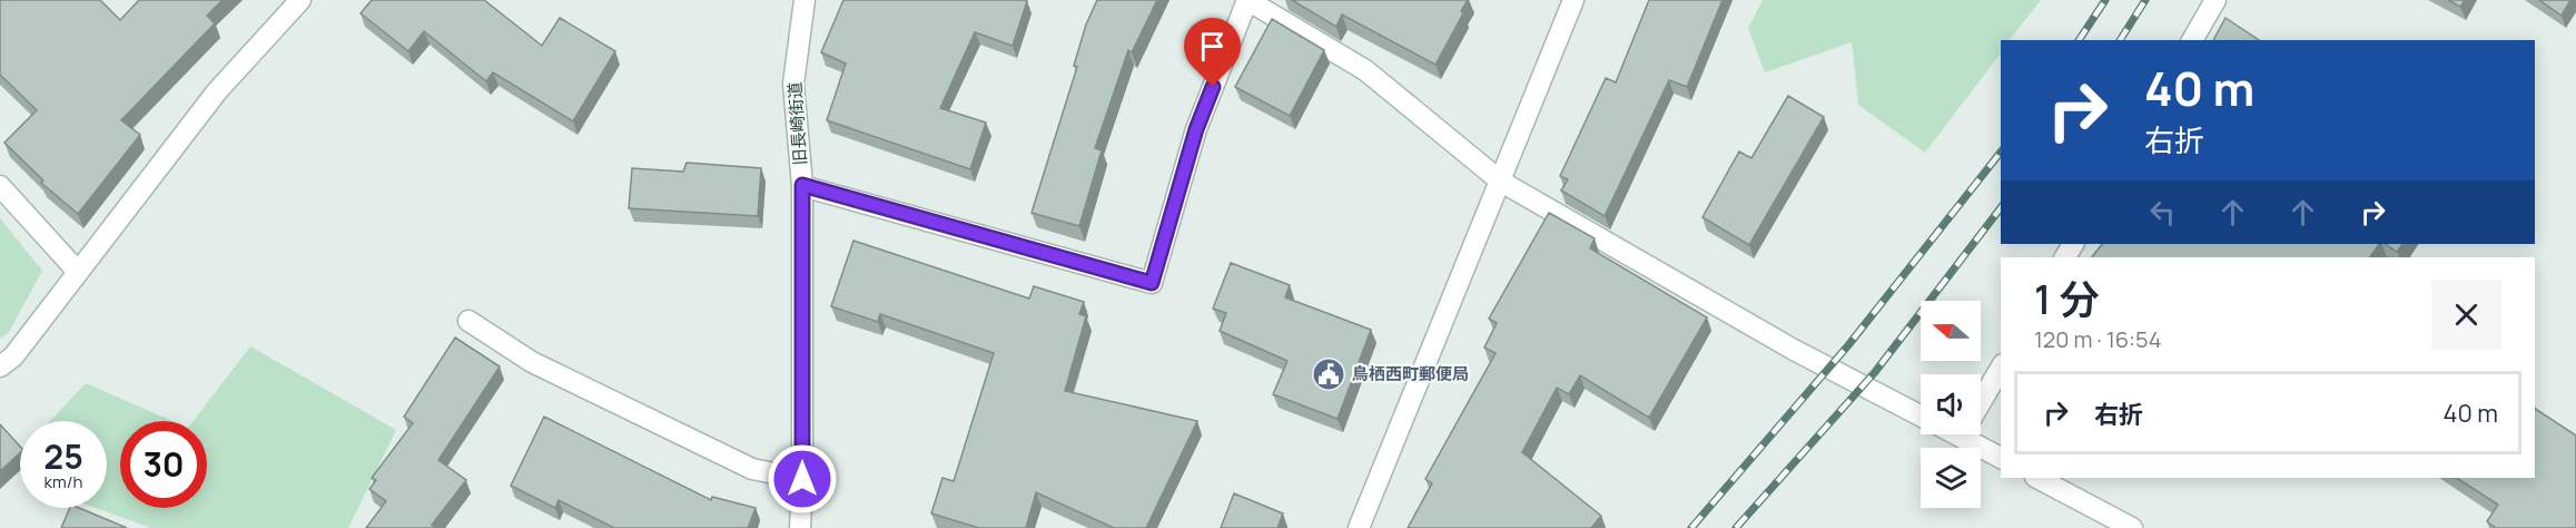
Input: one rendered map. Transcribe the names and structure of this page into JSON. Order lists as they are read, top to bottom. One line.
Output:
{"streets":{"street":["旧長崎街道"]},"places":{"public building":["鳥栖西町郵便局"]},"north":"left","page":{"turn":["40 m","右折"],"heading":["1 分","120 m · 16:54"],"list":[{"name":"右折","value":"40 m"}],"speed":"25 km/h","limit":"30"}}
